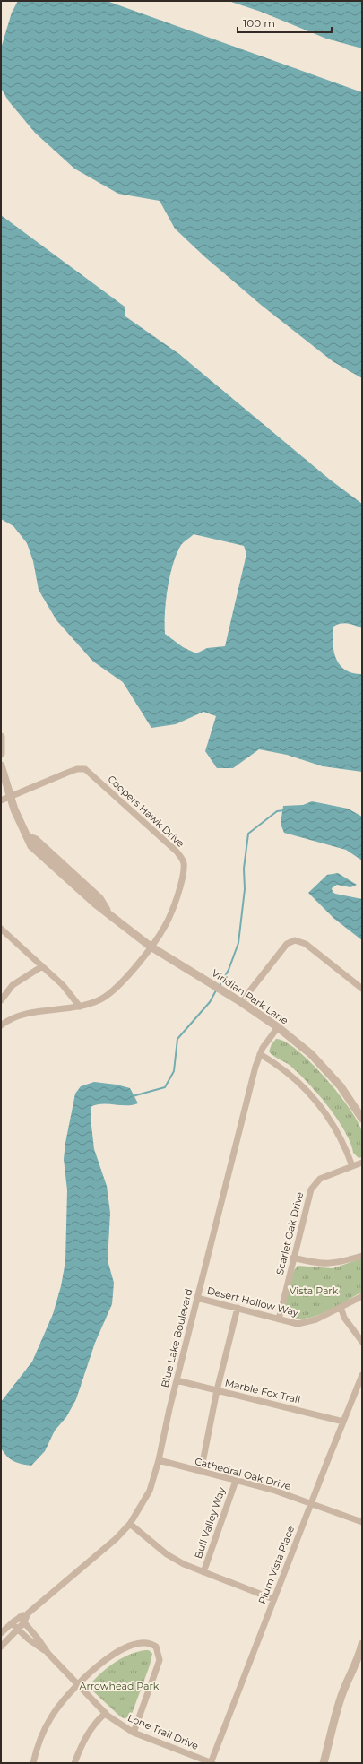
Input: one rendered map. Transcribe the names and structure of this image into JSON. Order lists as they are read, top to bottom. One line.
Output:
{"streets":{"street":["Coopers Hawk Drive","Viridian Park Lane","Scarlet Oak Drive","Desert Hollow Way","Blue Lake Boulevard","Marble Fox Trail","Cathedral Oak Drive","Bull Valley Way","Plum Vista Place","Lone Trail Drive"]},"crossings":[["Coopers Hawk Drive","Viridian Park Lane"],["Viridian Park Lane","Blue Lake Boulevard"],["Scarlet Oak Drive","Desert Hollow Way"],["Desert Hollow Way","Blue Lake Boulevard"],["Blue Lake Boulevard","Marble Fox Trail"],["Blue Lake Boulevard","Cathedral Oak Drive"],["Blue Lake Boulevard","Lone Trail Drive"],["Marble Fox Trail","Plum Vista Place"],["Cathedral Oak Drive","Bull Valley Way"],["Cathedral Oak Drive","Plum Vista Place"],["Plum Vista Place","Lone Trail Drive"]],"parks":["Vista Park","Arrowhead Park"],"scale_bar":"100 m"}
